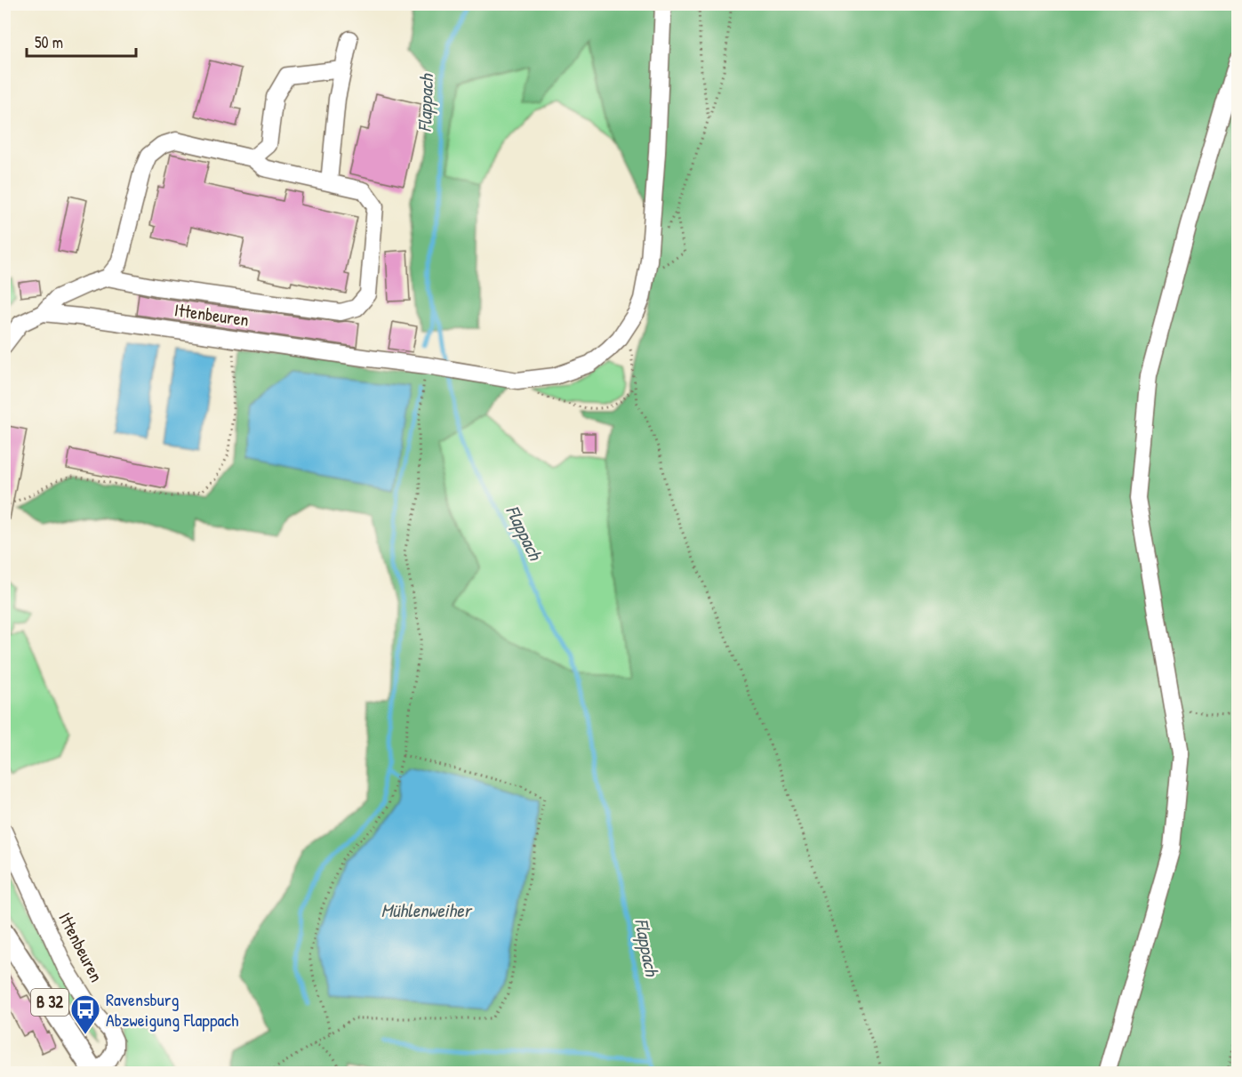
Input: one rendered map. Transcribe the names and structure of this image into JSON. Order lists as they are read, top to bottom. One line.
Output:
{"streets":{"main road":["B 32"],"street":["Ittenbeuren"]},"crossings":[["Ittenbeuren","B 32"]],"water":["Flappach","Mühlenweiher"],"places":{"bus stop":["Ravensburg Abzweigung Flappach"]},"scale_bar":"50 m"}
